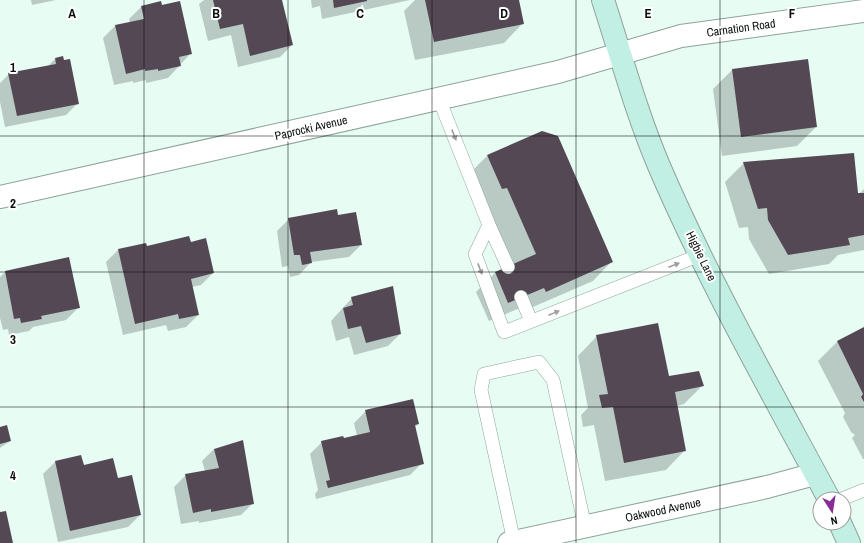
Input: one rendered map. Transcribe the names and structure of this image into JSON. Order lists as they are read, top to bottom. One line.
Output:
{"streets":{"main road":["Higbie Lane"],"street":["Carnation Road","Paprocki Avenue","Oakwood Avenue"]},"crossings":[["Carnation Road","Paprocki Avenue"],["Carnation Road","Higbie Lane"],["Paprocki Avenue","Higbie Lane"],["Higbie Lane","Oakwood Avenue"]],"north":"bottom","grid":{"columns":["A","B","C","D","E","F"],"rows":["1","2","3","4"]}}
